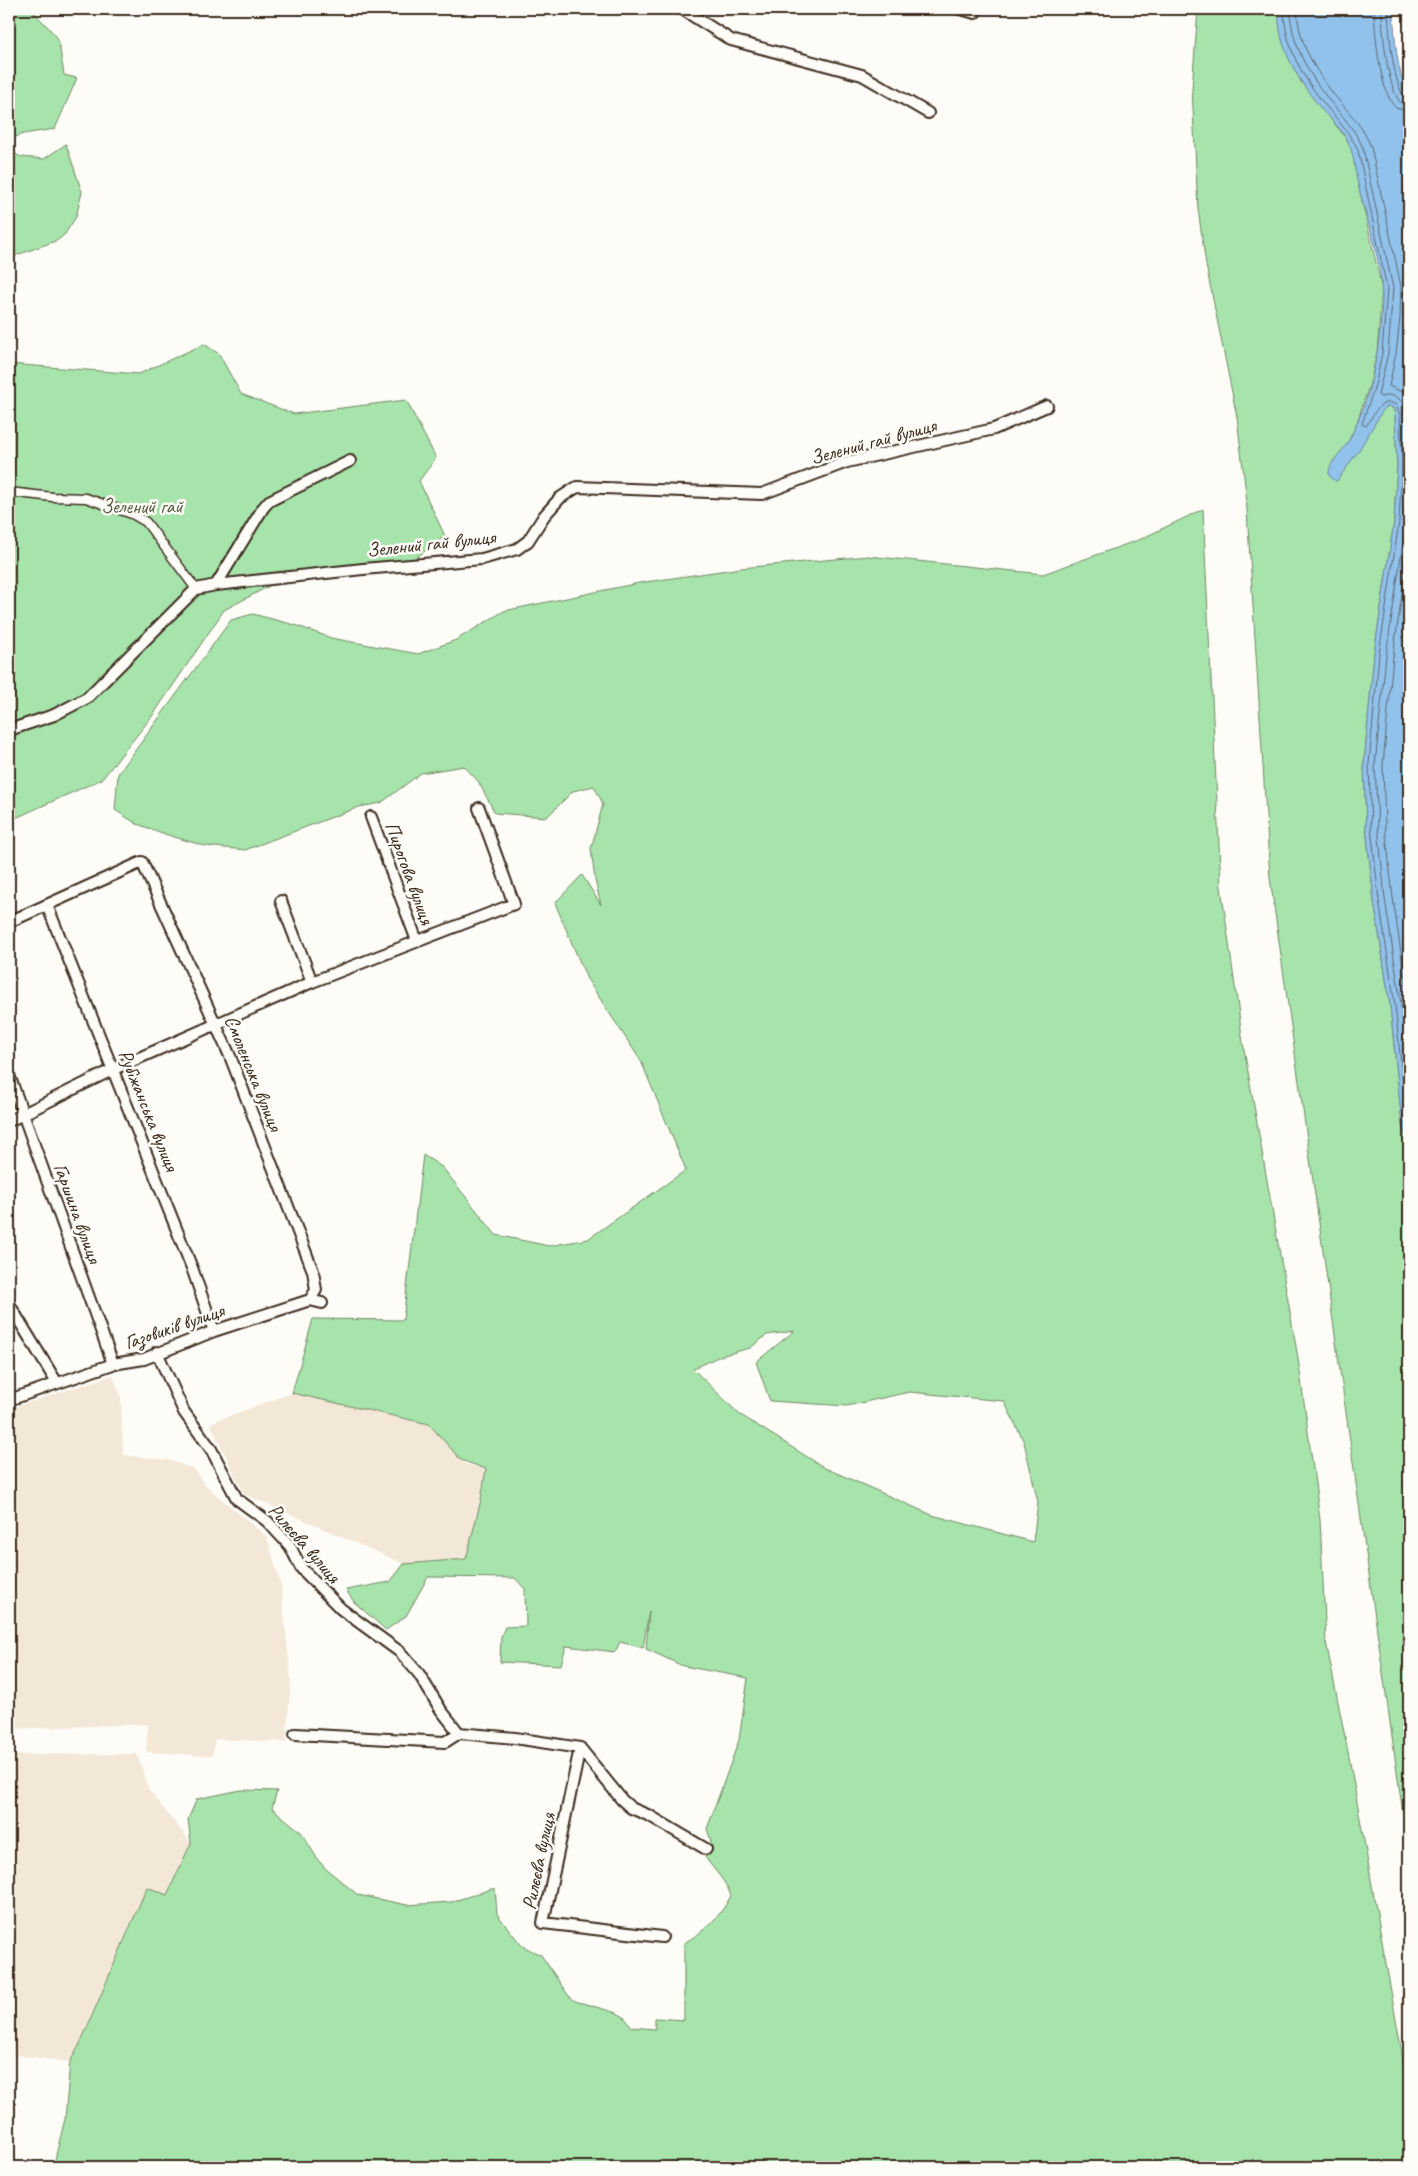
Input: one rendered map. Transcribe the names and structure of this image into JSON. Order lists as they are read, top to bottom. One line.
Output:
{"streets":{"street":["Зелений гай вулиця","Пирогова вулиця","Смоленська вулиця","Рубіжанська вулиця","Гаршина вулиця","Газовиків вулиця","Рилєєва вулиця"]},"crossings":[["Пирогова вулиця","Смоленська вулиця"],["Пирогова вулиця","Рубіжанська вулиця"],["Пирогова вулиця","Гаршина вулиця"],["Смоленська вулиця","Рубіжанська вулиця"],["Смоленська вулиця","Газовиків вулиця"],["Рубіжанська вулиця","Газовиків вулиця"],["Гаршина вулиця","Газовиків вулиця"],["Газовиків вулиця","Рилєєва вулиця"]],"parks":["Зелений гай"]}
